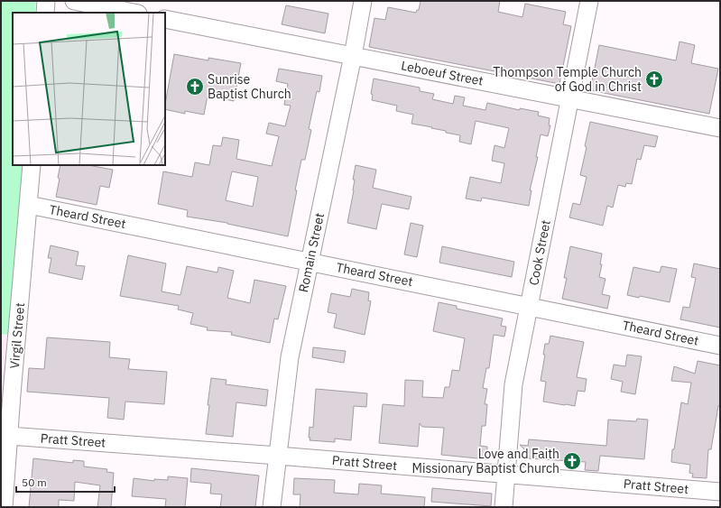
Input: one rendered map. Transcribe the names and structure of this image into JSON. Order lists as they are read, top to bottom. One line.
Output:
{"streets":{"street":["Leboeuf Street","Theard Street","Romain Street","Cook Street","Virgil Street","Pratt Street"]},"crossings":[["Leboeuf Street","Romain Street"],["Leboeuf Street","Cook Street"],["Theard Street","Romain Street"],["Theard Street","Cook Street"],["Theard Street","Virgil Street"],["Romain Street","Pratt Street"],["Cook Street","Pratt Street"],["Virgil Street","Pratt Street"]],"places":{"church":["Thompson Temple Church of God in Christ","Sunrise Baptist Church","Love and Faith Missionary Baptist Church"]},"scale_bar":"50 m"}
